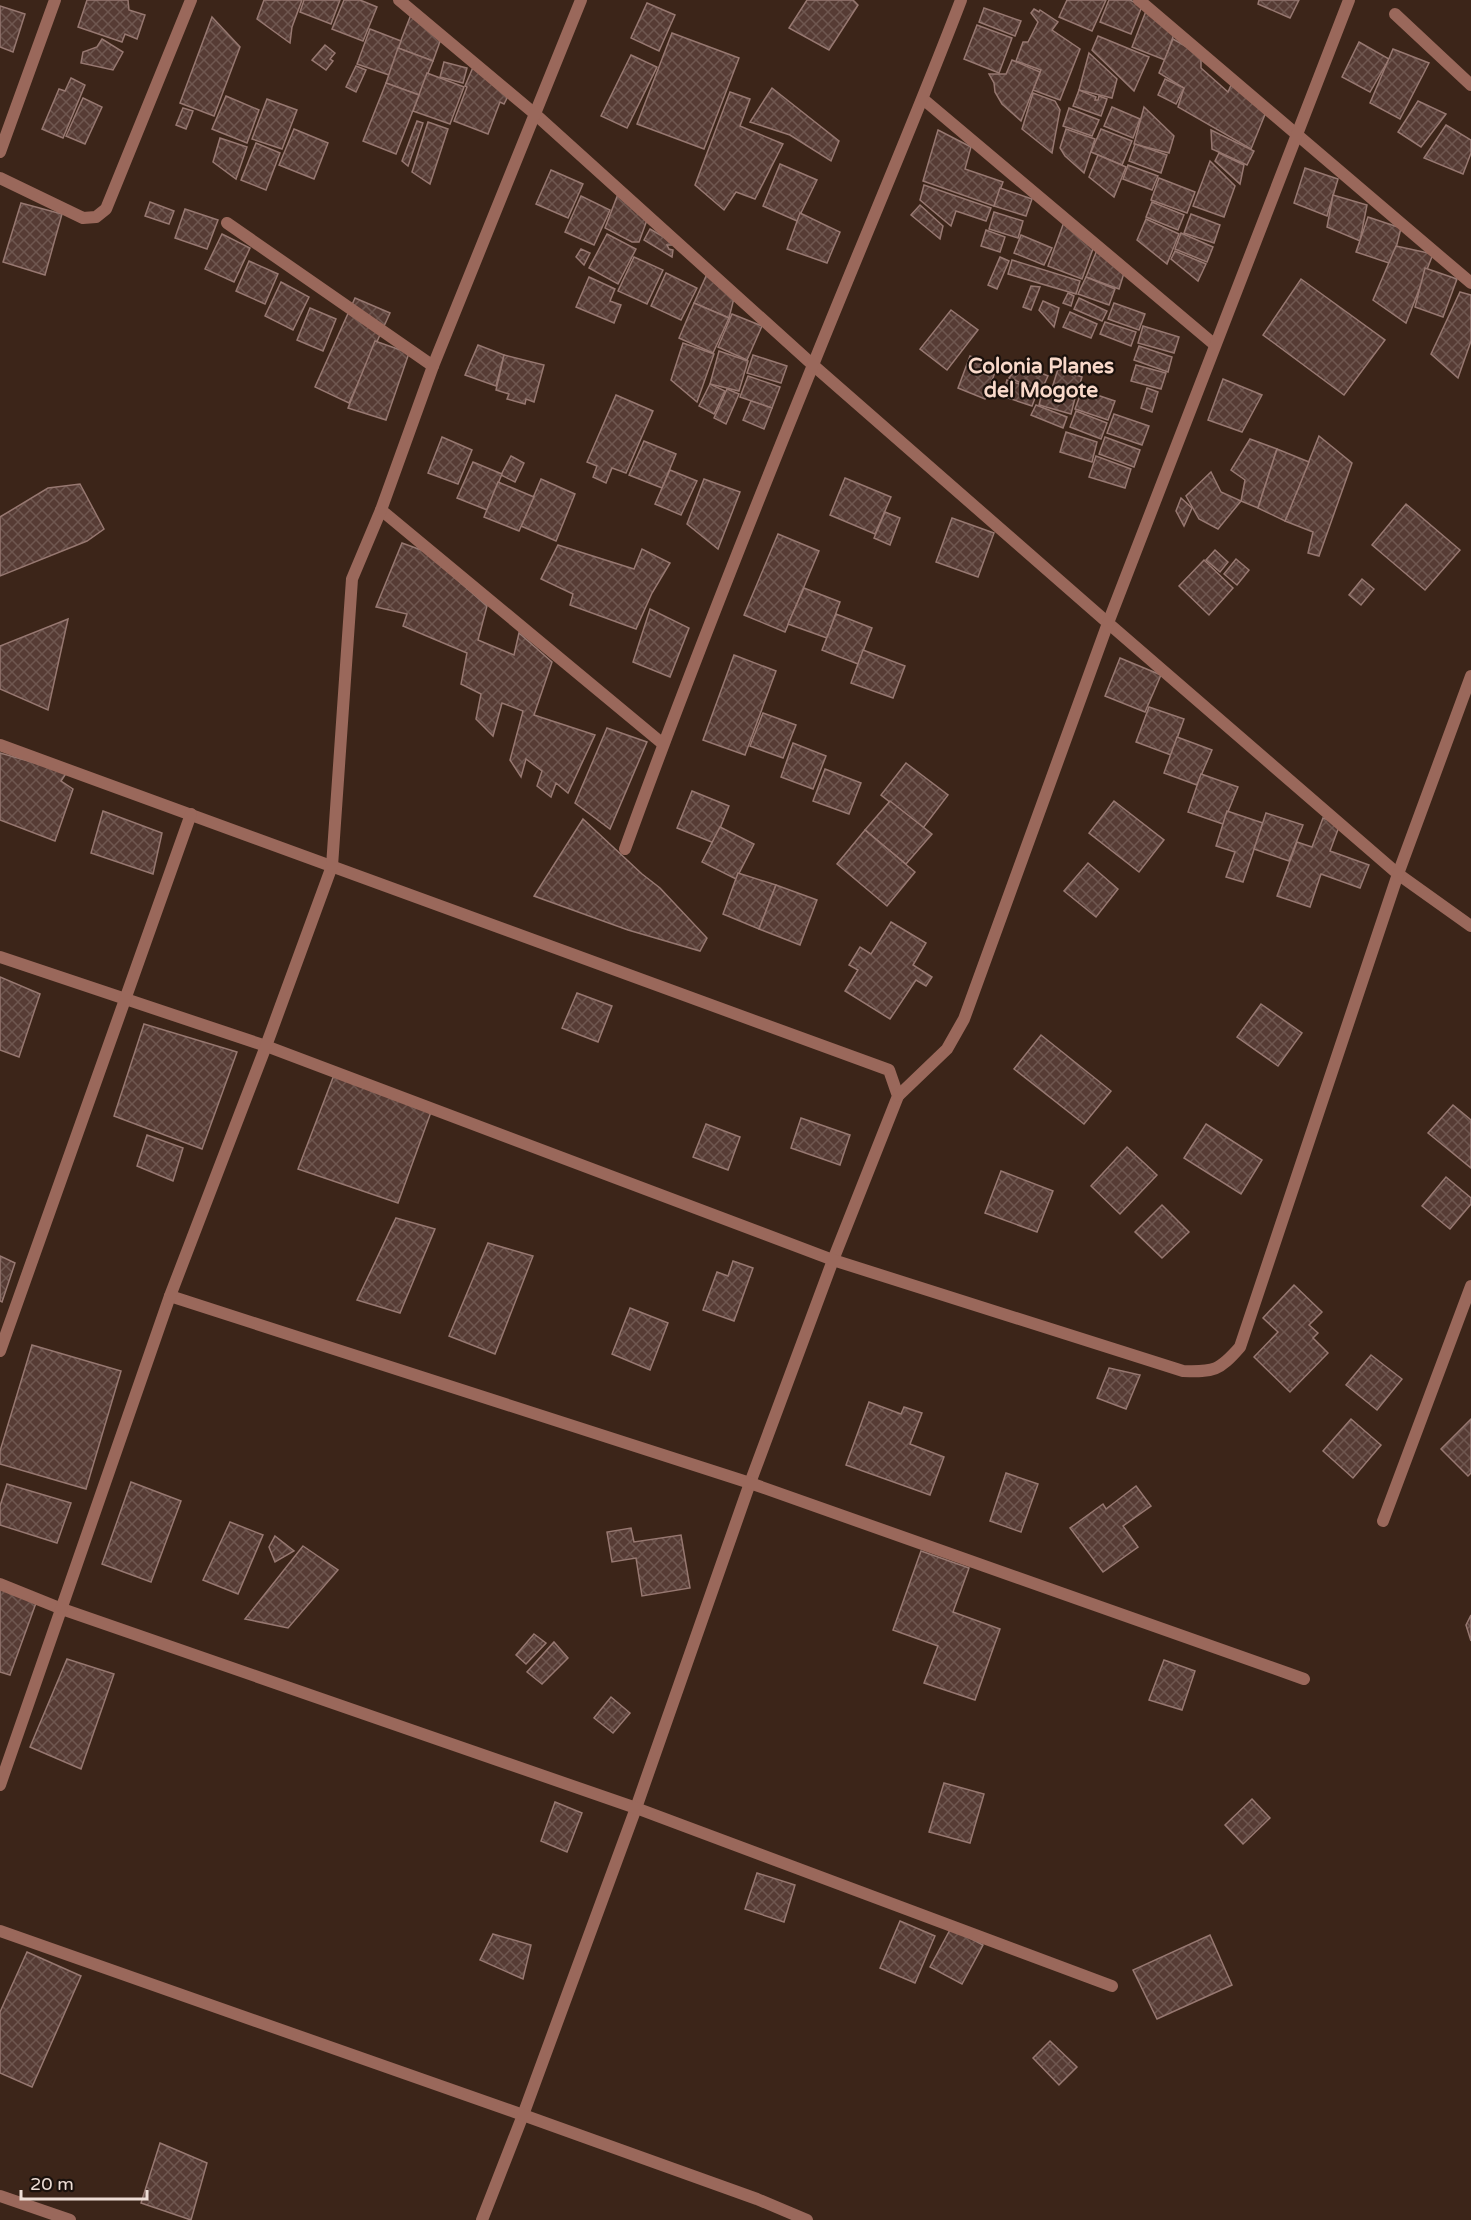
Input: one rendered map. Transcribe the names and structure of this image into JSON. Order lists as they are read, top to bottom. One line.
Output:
{"districts":["Colonia Planes del Mogote"],"scale_bar":"20 m"}
